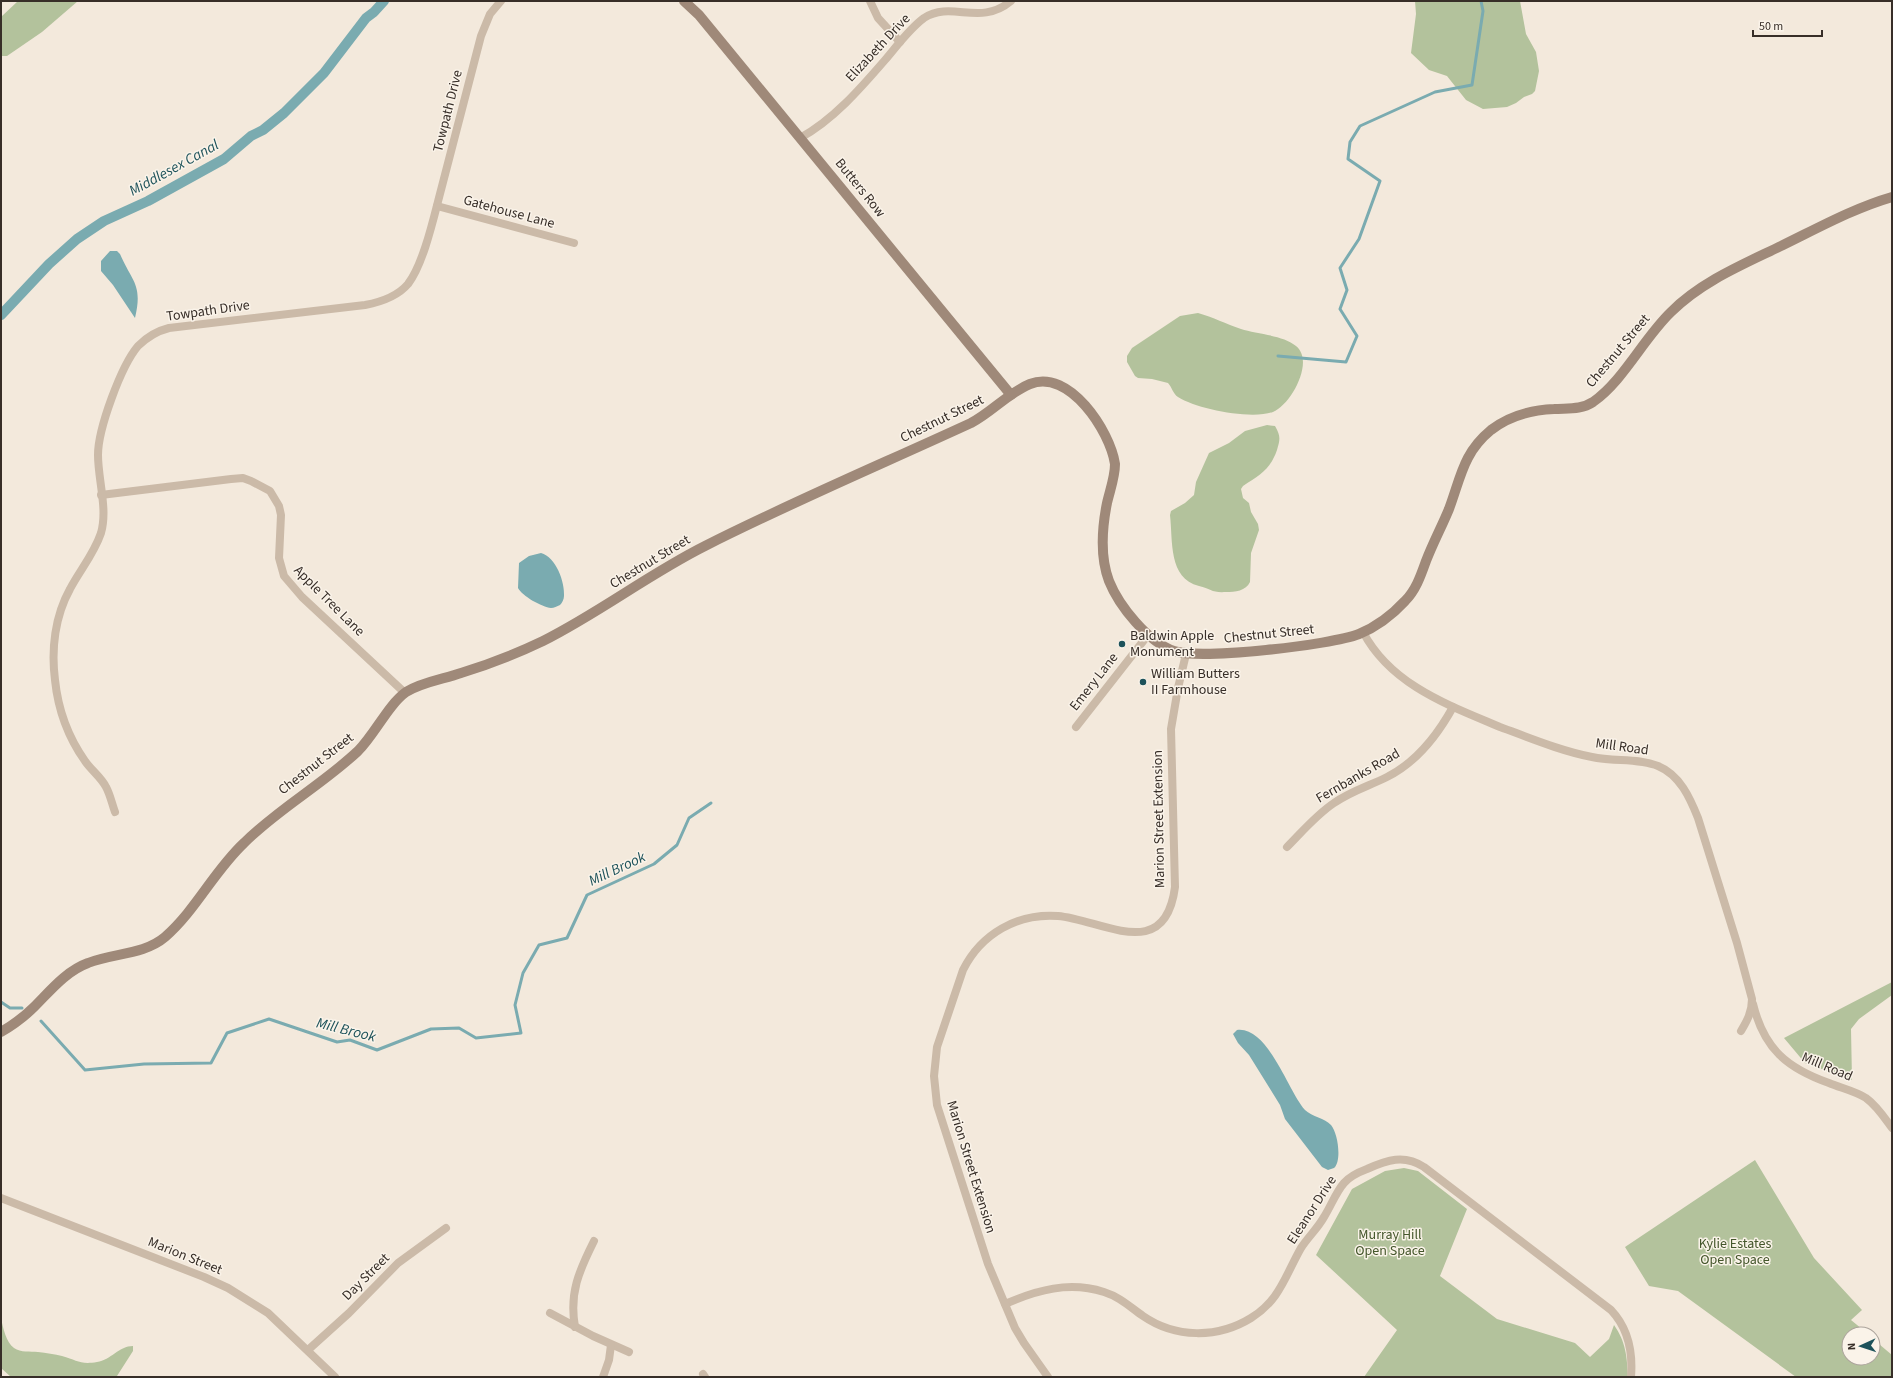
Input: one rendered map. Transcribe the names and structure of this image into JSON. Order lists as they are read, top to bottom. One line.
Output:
{"streets":{"street":["Elizabeth Drive","Towpath Drive","Butters Row","Gatehouse Lane","Chestnut Street","Apple Tree Lane","Emery Lane","Mill Road","Fernbanks Road","Marion Street Extension","Eleanor Drive","Marion Street","Day Street"]},"crossings":[["Elizabeth Drive","Butters Row"],["Towpath Drive","Gatehouse Lane"],["Towpath Drive","Apple Tree Lane"],["Butters Row","Chestnut Street"],["Chestnut Street","Apple Tree Lane"],["Chestnut Street","Emery Lane"],["Chestnut Street","Mill Road"],["Chestnut Street","Marion Street Extension"],["Mill Road","Fernbanks Road"],["Marion Street Extension","Eleanor Drive"],["Marion Street","Day Street"]],"water":["Middlesex Canal","Mill Brook"],"parks":["Murray Hill Open Space","Kylie Estates Open Space"],"places":["Baldwin Apple Monument","William Butters II Farmhouse"],"scale_bar":"50 m","north":"left"}
